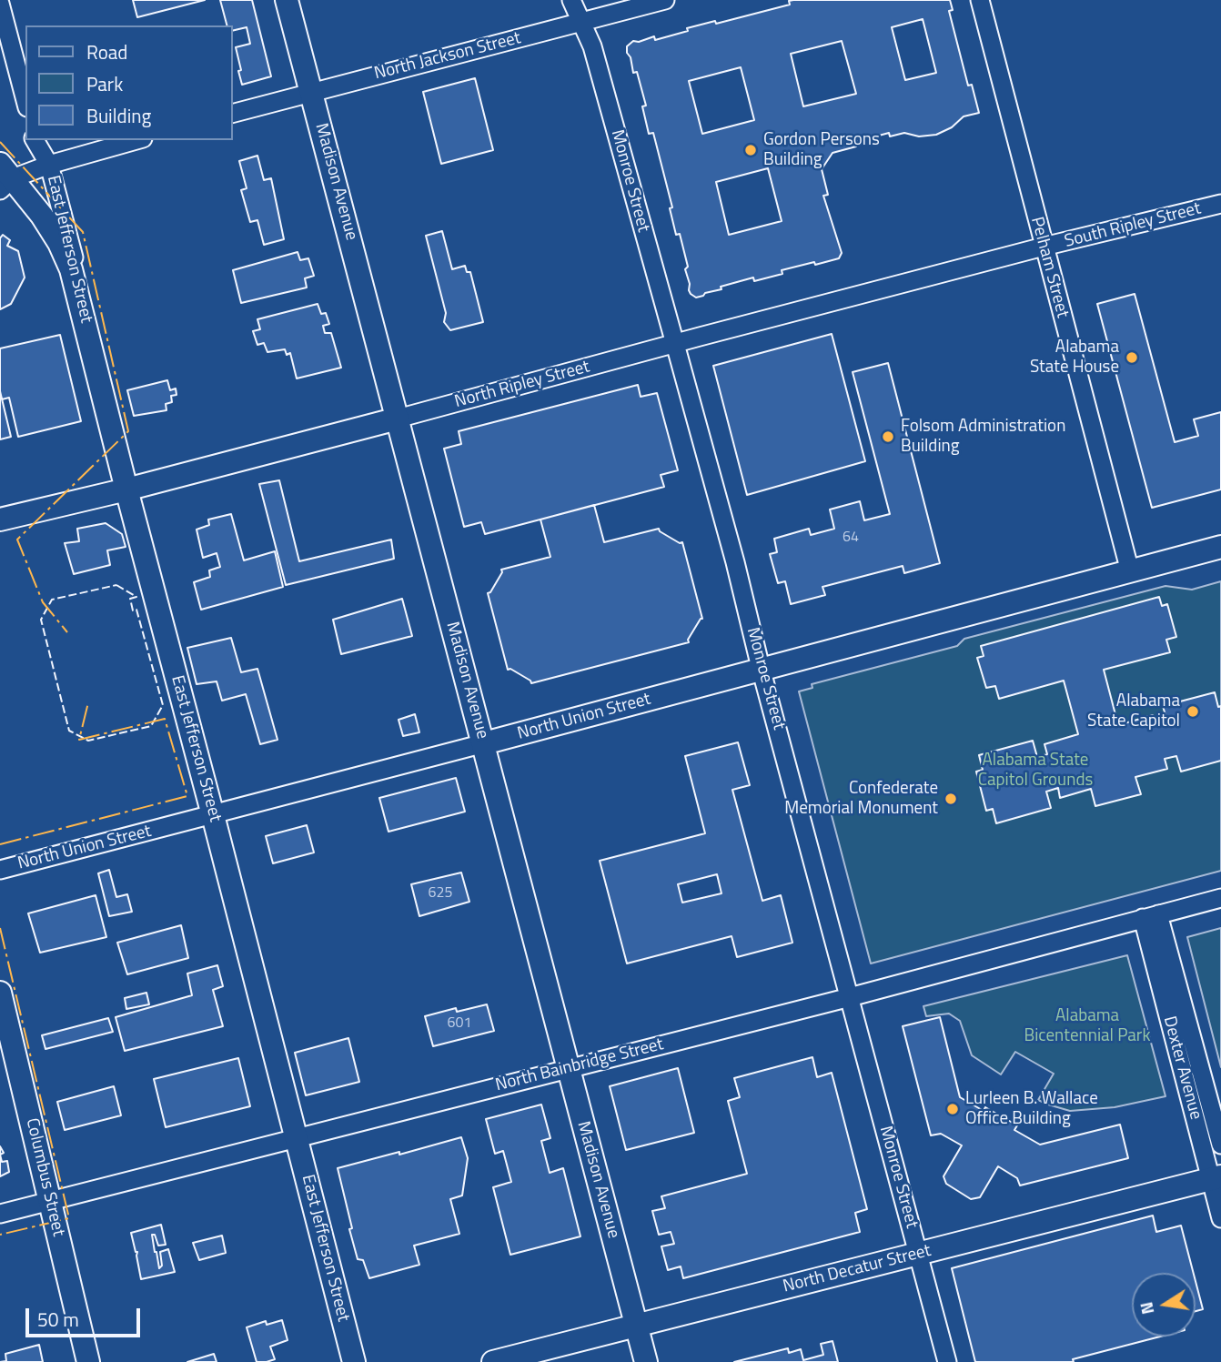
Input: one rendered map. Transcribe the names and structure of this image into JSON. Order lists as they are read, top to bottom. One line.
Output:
{"streets":{"main road":["Madison Avenue","East Jefferson Street","North Ripley Street","North Union Street","Columbus Street","North Decatur Street"],"street":["North Jackson Street","Monroe Street","South Ripley Street","Pelham Street","North Bainbridge Street","Dexter Avenue"]},"crossings":[["North Jackson Street","Monroe Street"],["North Jackson Street","Madison Avenue"],["Monroe Street","North Ripley Street"],["Monroe Street","North Union Street"],["Monroe Street","North Bainbridge Street"],["Monroe Street","North Decatur Street"],["Madison Avenue","North Ripley Street"],["Madison Avenue","North Union Street"],["Madison Avenue","North Bainbridge Street"],["Madison Avenue","North Decatur Street"],["South Ripley Street","Pelham Street"],["South Ripley Street","North Ripley Street"],["East Jefferson Street","North Ripley Street"],["East Jefferson Street","North Union Street"],["East Jefferson Street","North Bainbridge Street"],["Pelham Street","North Ripley Street"],["Pelham Street","North Union Street"],["North Bainbridge Street","Dexter Avenue"],["North Bainbridge Street","Columbus Street"],["Dexter Avenue","North Decatur Street"]],"parks":["Alabama State Capitol Grounds","Alabama Bicentennial Park"],"places":["Gordon Persons Building","Alabama State House","Folsom Administration Building","Alabama State Capitol","Confederate Memorial Monument","Lurleen B. Wallace Office Building"],"house_numbers":["64","625","601"],"legend":["Road","Park","Building"],"scale_bar":"50 m","north":"left"}
